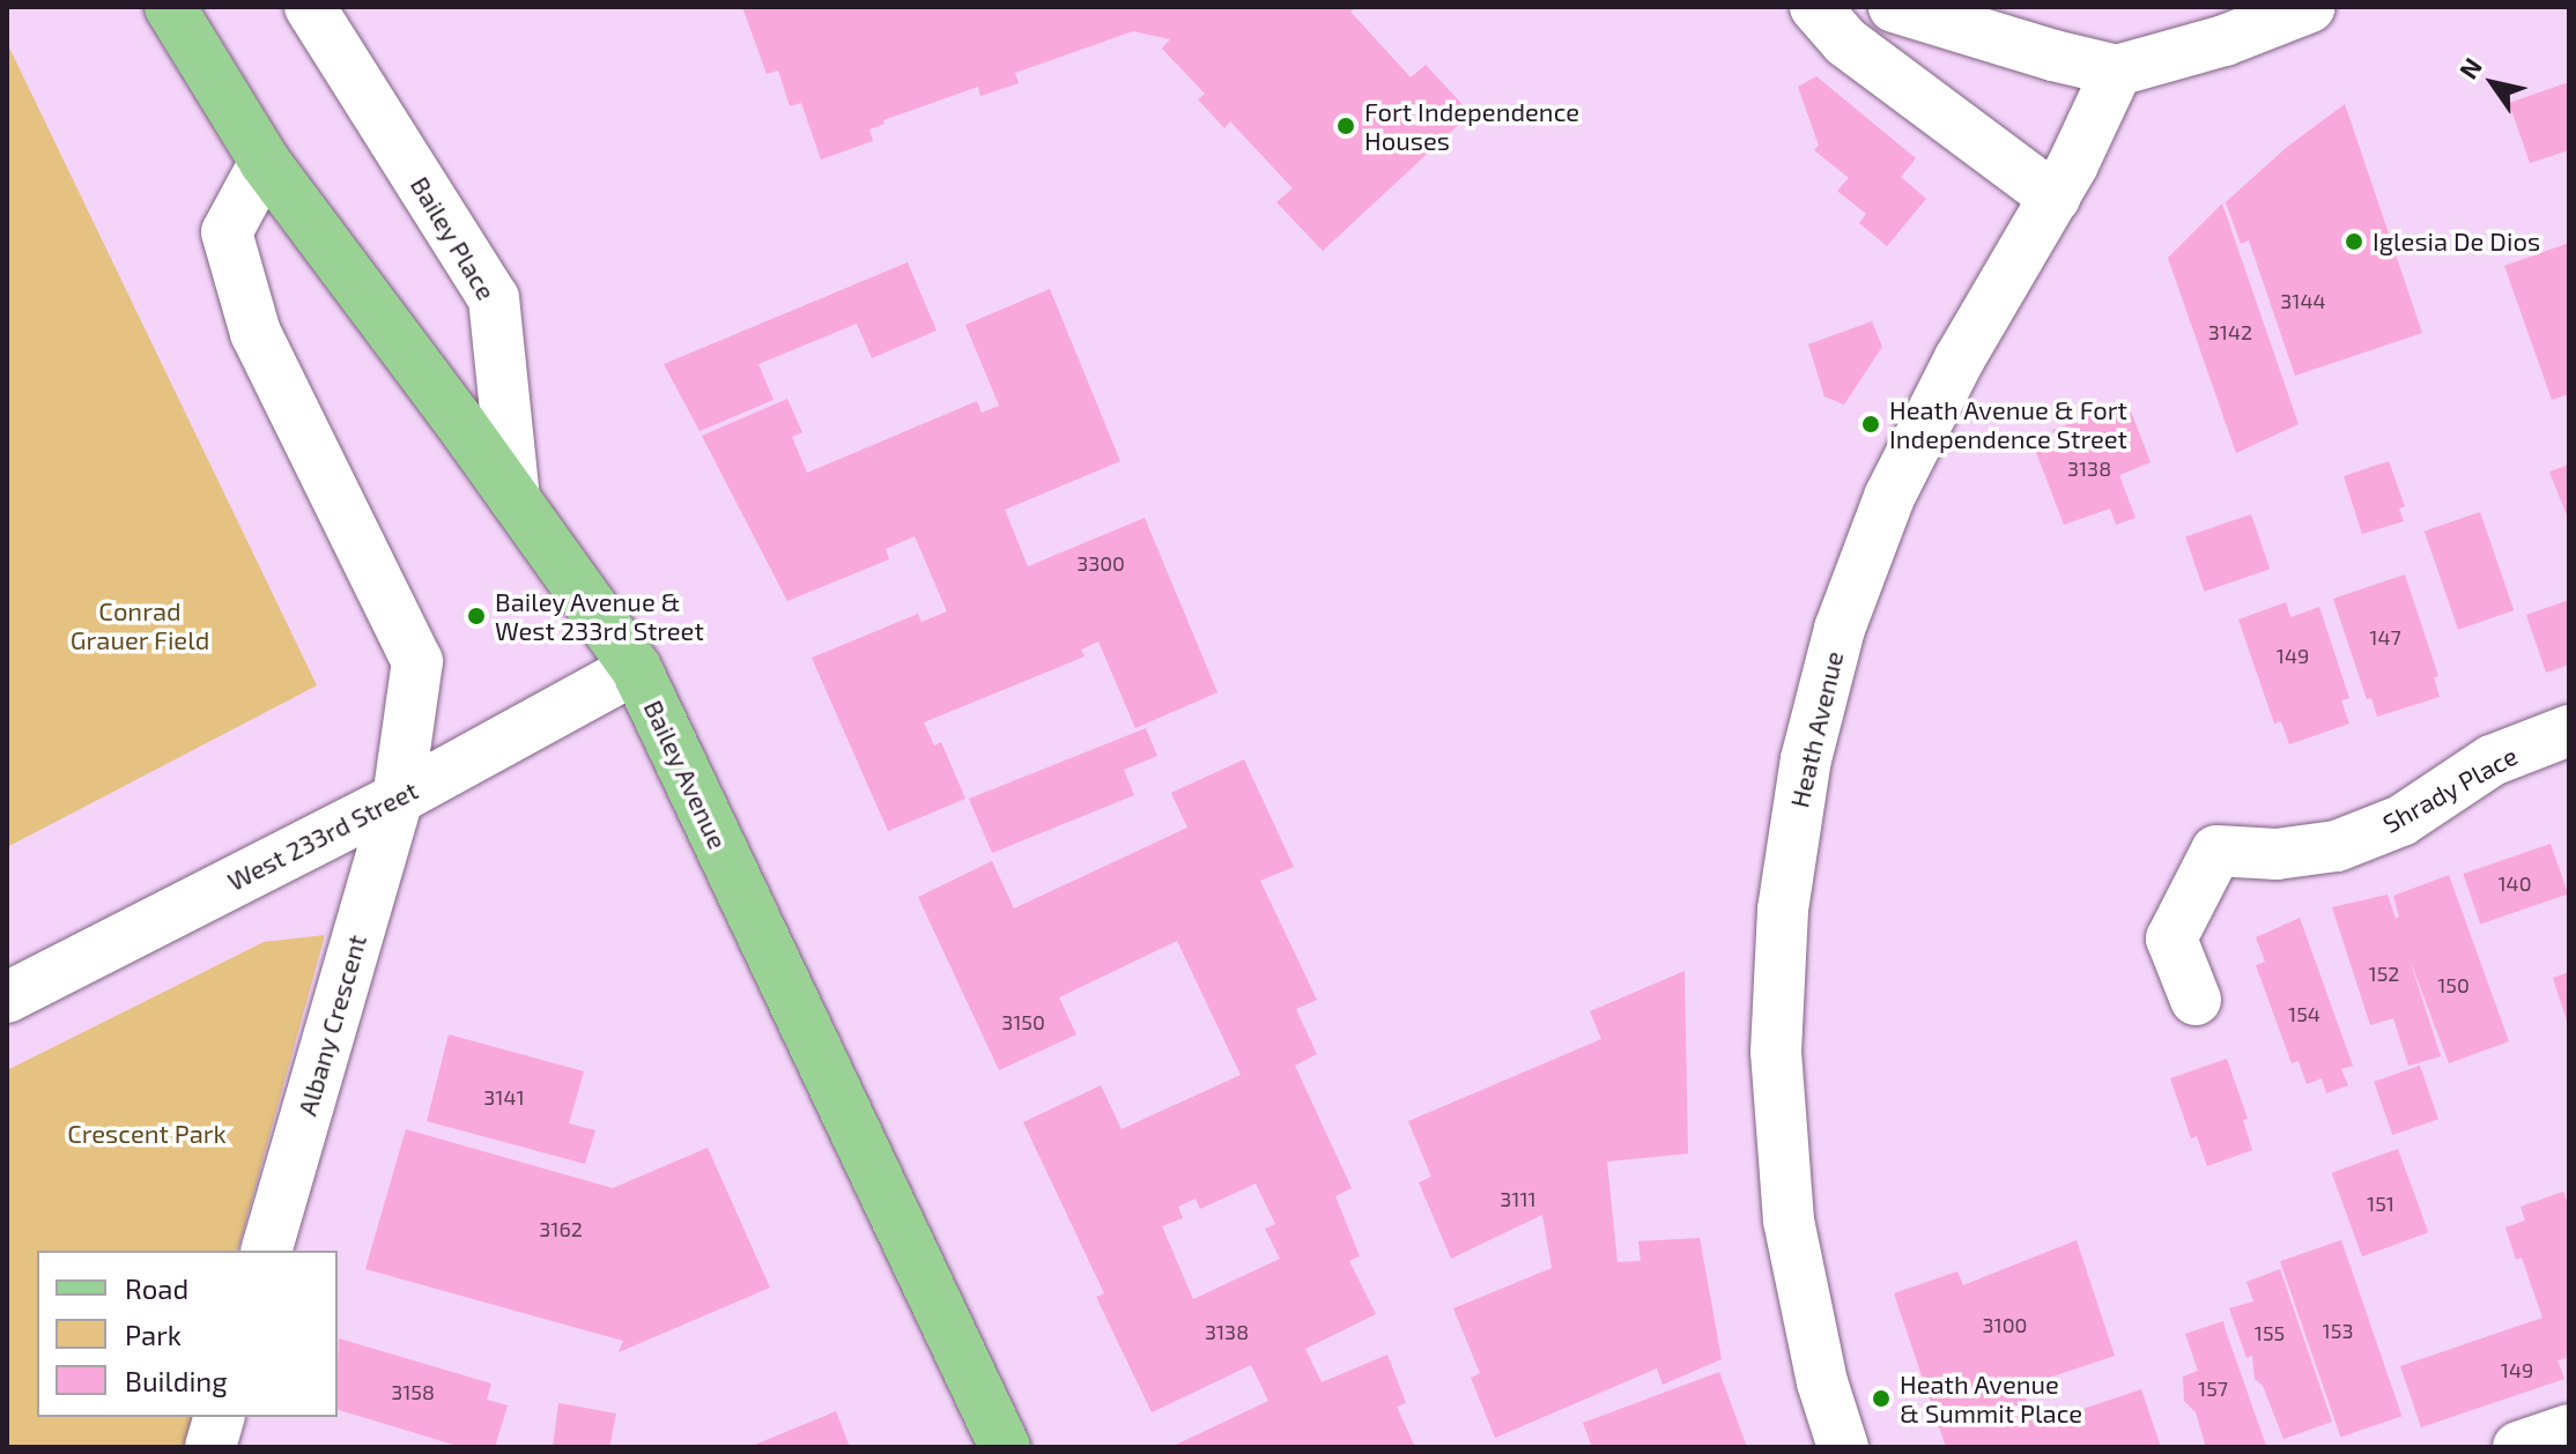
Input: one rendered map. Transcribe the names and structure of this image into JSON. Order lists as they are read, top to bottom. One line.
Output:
{"streets":{"main road":["Bailey Avenue"],"street":["Bailey Place","Heath Avenue","Shrady Place","West 233rd Street","Albany Crescent"]},"crossings":[["Bailey Place","Bailey Avenue"],["Bailey Avenue","West 233rd Street"],["West 233rd Street","Albany Crescent"]],"parks":["Conrad Grauer Field","Crescent Park"],"places":["Fort Independence Houses","Iglesia De Dios","Heath Avenue & Fort Independence Street","Bailey Avenue & West 233rd Street","Heath Avenue & Summit Place"],"house_numbers":["3144","3142","3138","3300","147","149","140","152","150","154","3150","3141","3111","151","3162","3100","153","3138","155","149","157","3158"],"legend":["Road","Park","Building"],"north":"top left"}
